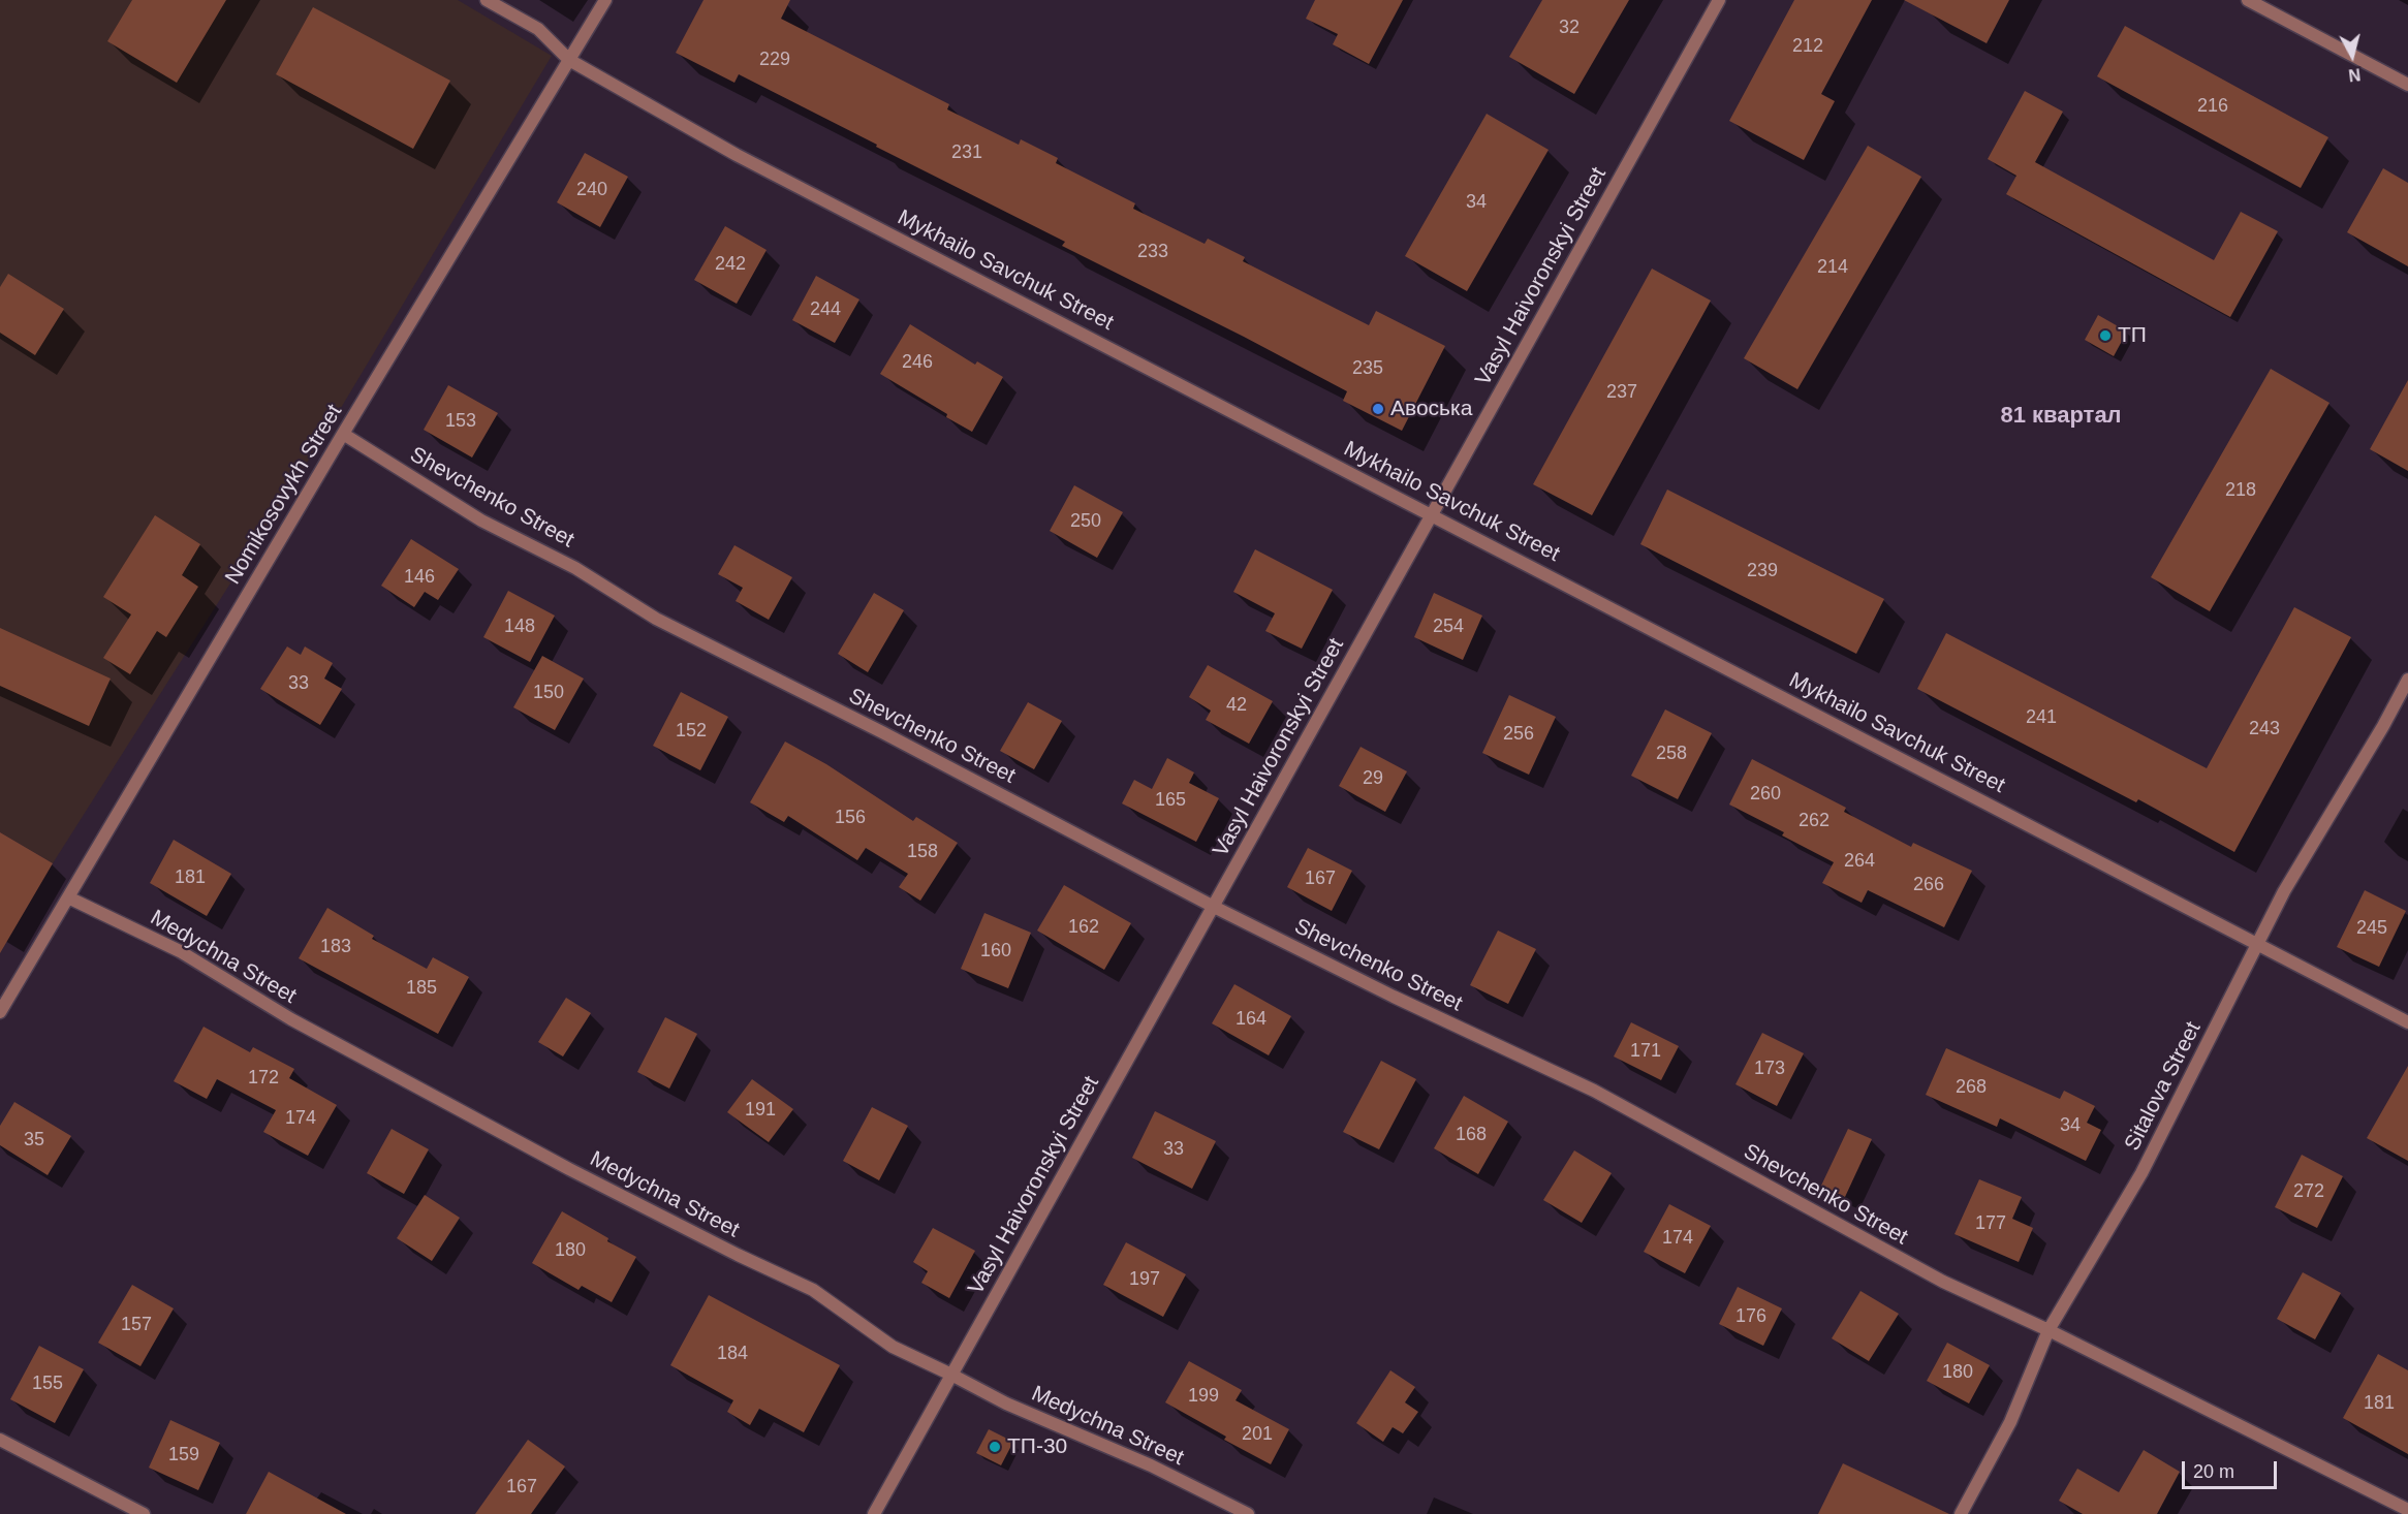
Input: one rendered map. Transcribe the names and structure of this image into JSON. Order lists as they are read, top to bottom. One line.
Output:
{"streets":{"street":["Mykhailo Savchuk Street","Vasyl Haivoronskyi Street","Nomikosovykh Street","Shevchenko Street","Medychna Street","Sitalova Street"]},"crossings":[["Mykhailo Savchuk Street","Vasyl Haivoronskyi Street"],["Mykhailo Savchuk Street","Nomikosovykh Street"],["Mykhailo Savchuk Street","Sitalova Street"],["Vasyl Haivoronskyi Street","Shevchenko Street"],["Vasyl Haivoronskyi Street","Medychna Street"],["Nomikosovykh Street","Shevchenko Street"],["Nomikosovykh Street","Medychna Street"],["Shevchenko Street","Sitalova Street"]],"districts":["81 квартал"],"places":["ТП","Авоська","ТП-30"],"house_numbers":["32","212","229","216","231","240","34","233","242","214","244","246","235","237","153","218","250","239","146","148","254","33","150","42","241","243","152","256","258","29","260","165","156","262","158","264","181","167","266","162","245","183","160","185","164","171","173","172","268","191","174","34","168","35","33","272","177","174","180","197","176","157","184","180","155","199","181","201","159","167"],"scale_bar":"20 m","north":"bottom"}
